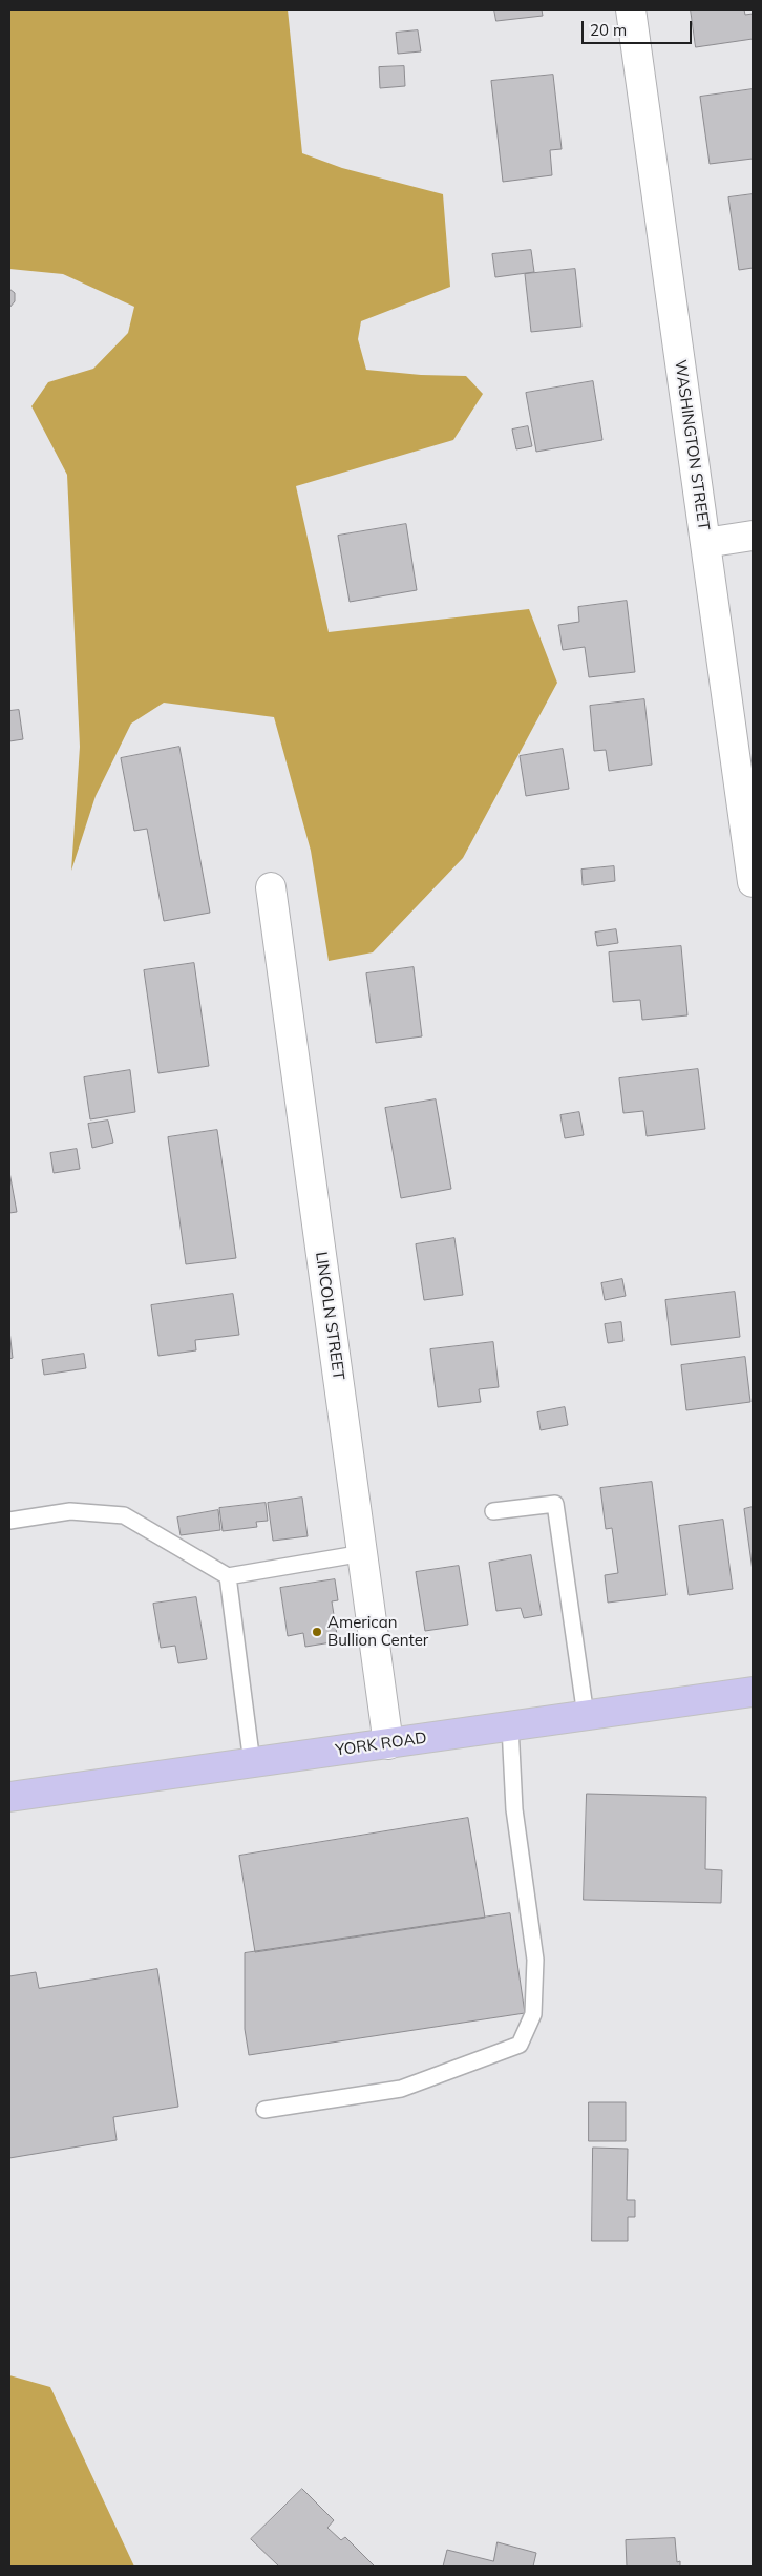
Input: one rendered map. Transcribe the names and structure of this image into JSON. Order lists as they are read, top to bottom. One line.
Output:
{"streets":{"main road":["YORK ROAD"],"street":["WASHINGTON STREET","LINCOLN STREET"]},"crossings":[["LINCOLN STREET","YORK ROAD"]],"places":["American Bullion Center"],"scale_bar":"20 m"}
